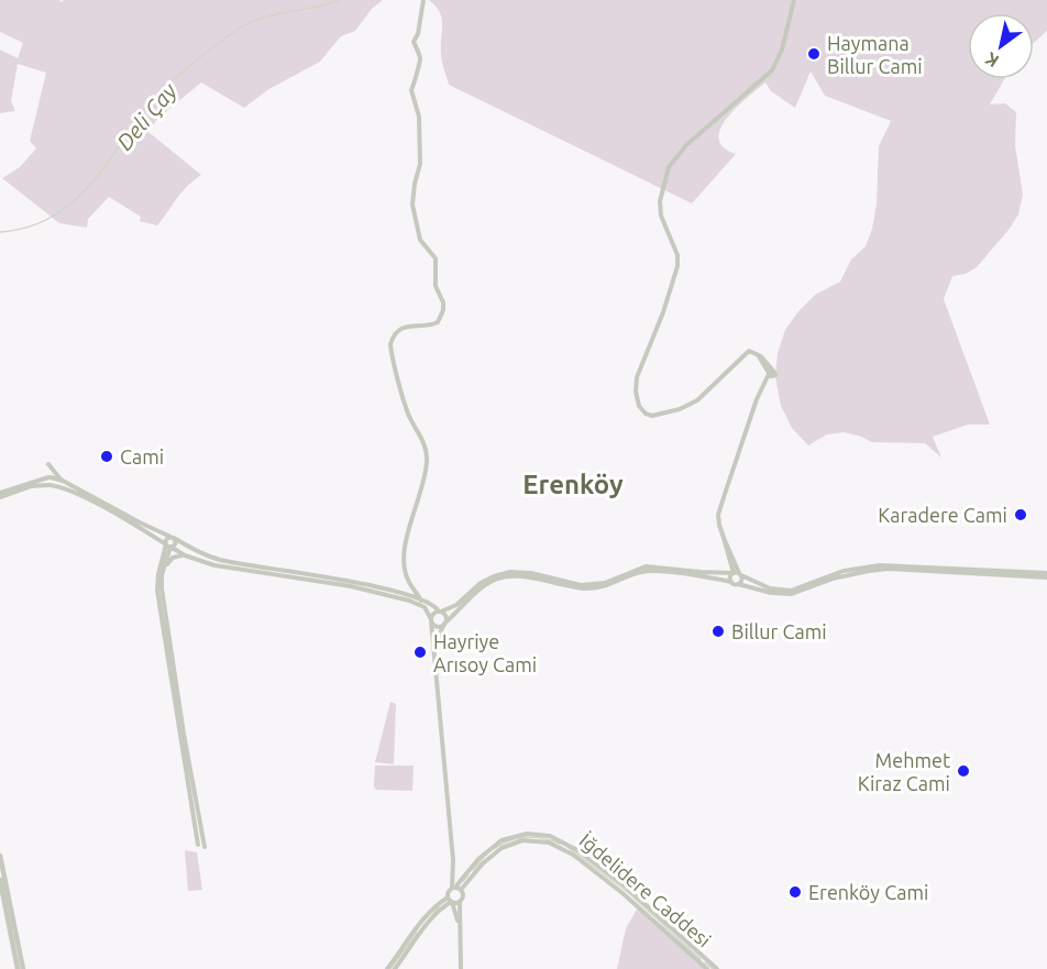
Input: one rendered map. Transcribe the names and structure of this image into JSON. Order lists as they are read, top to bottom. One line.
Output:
{"streets":{"street":["İğdelidere Caddesi"]},"districts":["Erenköy"],"water":["Deli Çay"],"places":["Haymana Billur Cami","Cami","Karadere Cami","Billur Cami","Hayriye Arısoy Cami","Mehmet Kiraz Cami","Erenköy Cami"],"north":"bottom left"}
